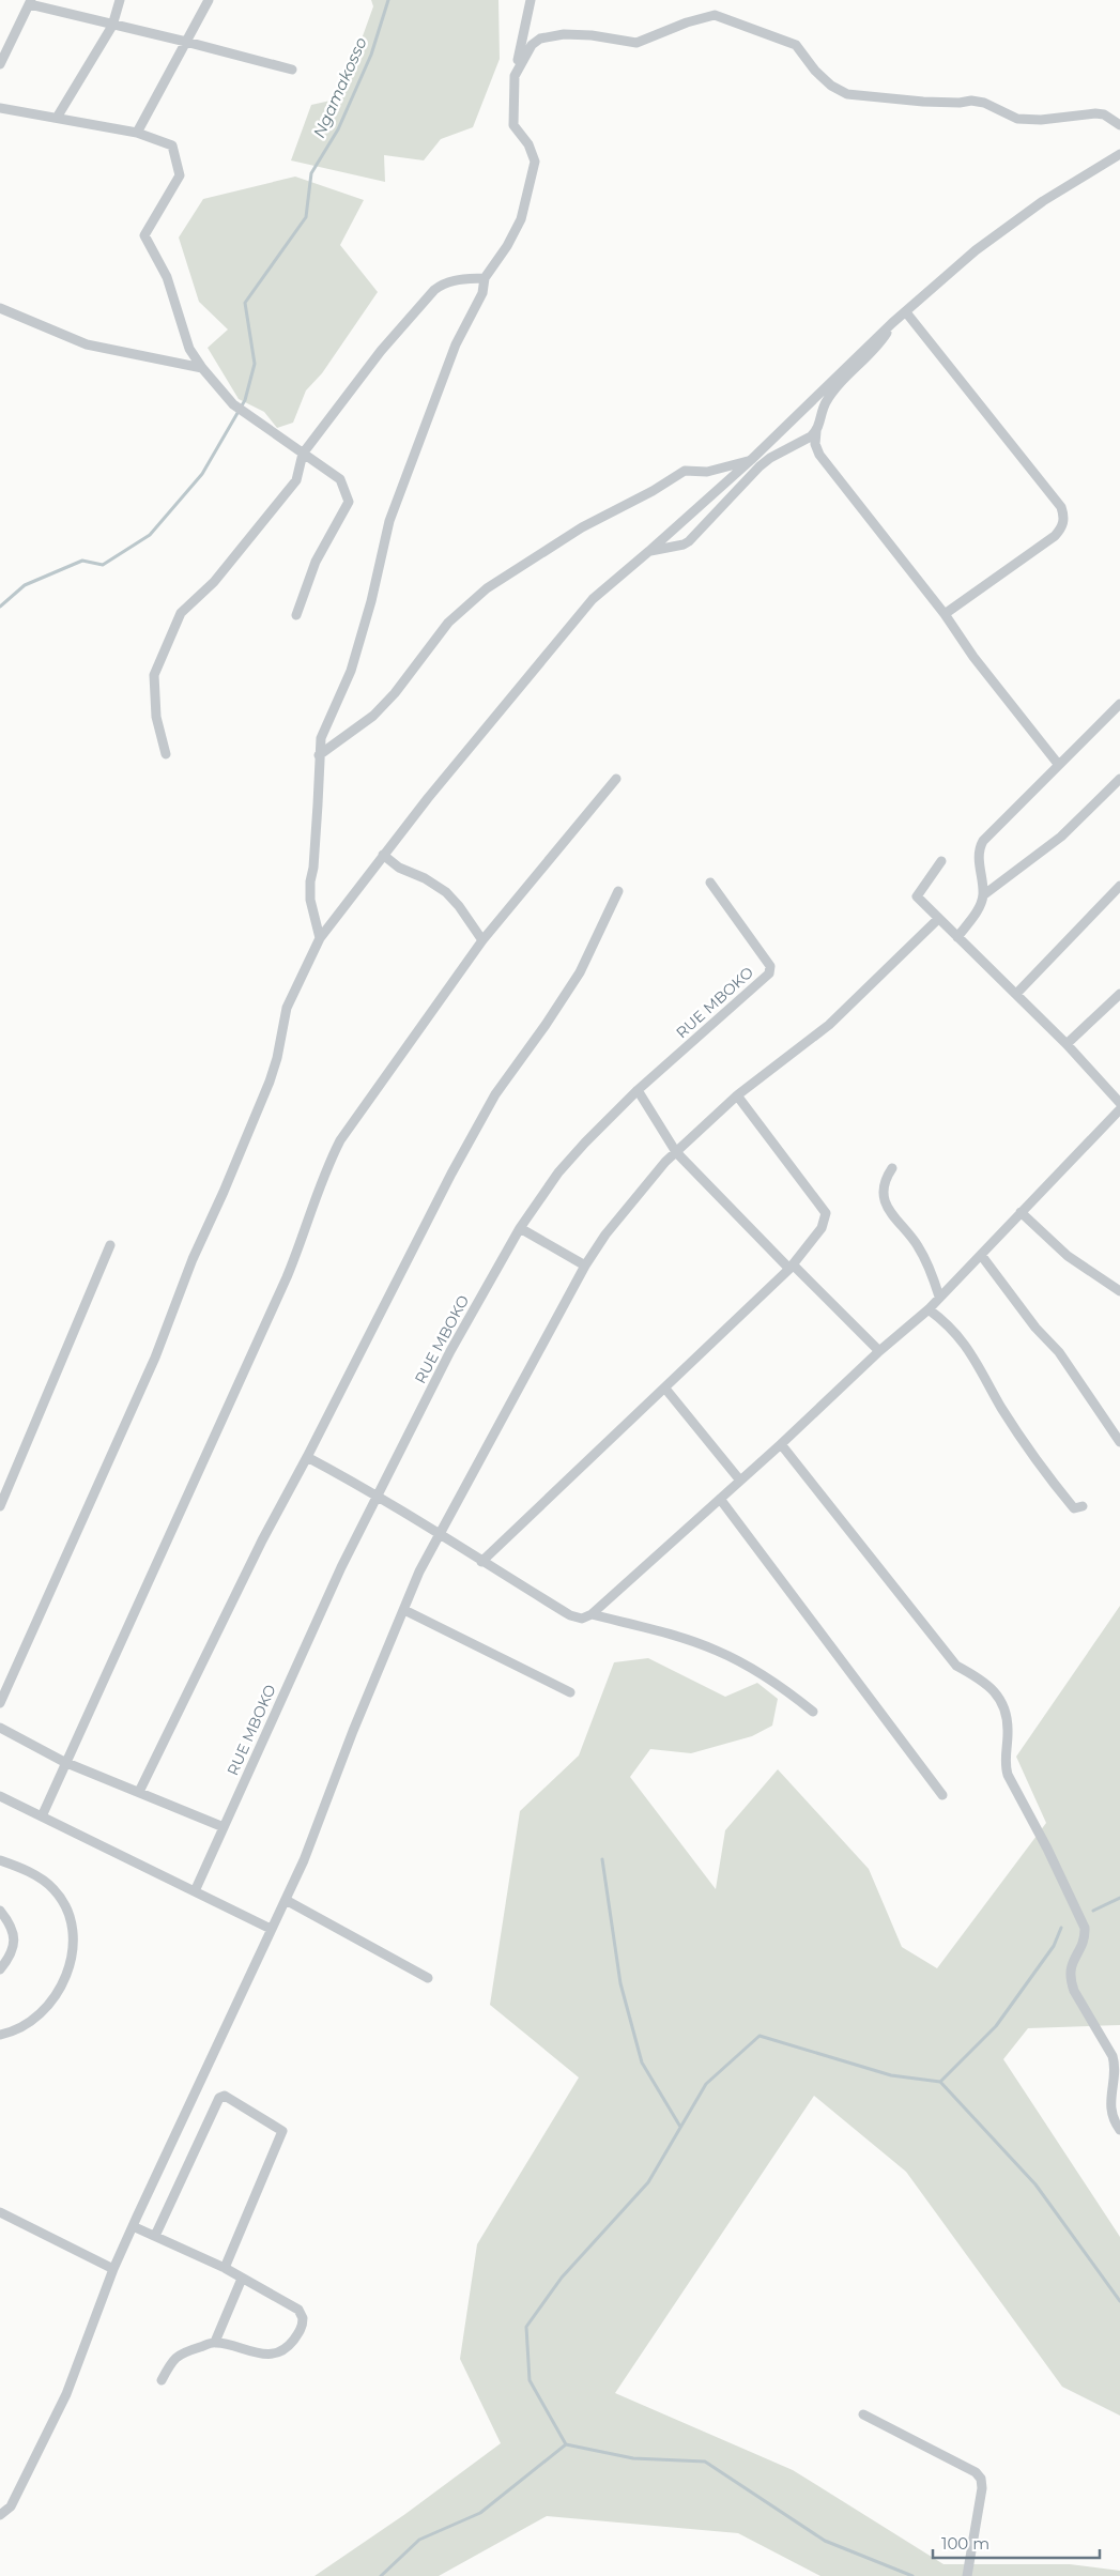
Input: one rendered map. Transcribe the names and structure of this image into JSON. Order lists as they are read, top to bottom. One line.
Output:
{"streets":{"street":["RUE MBOKO"]},"water":["Ngamakosso"],"scale_bar":"100 m"}
